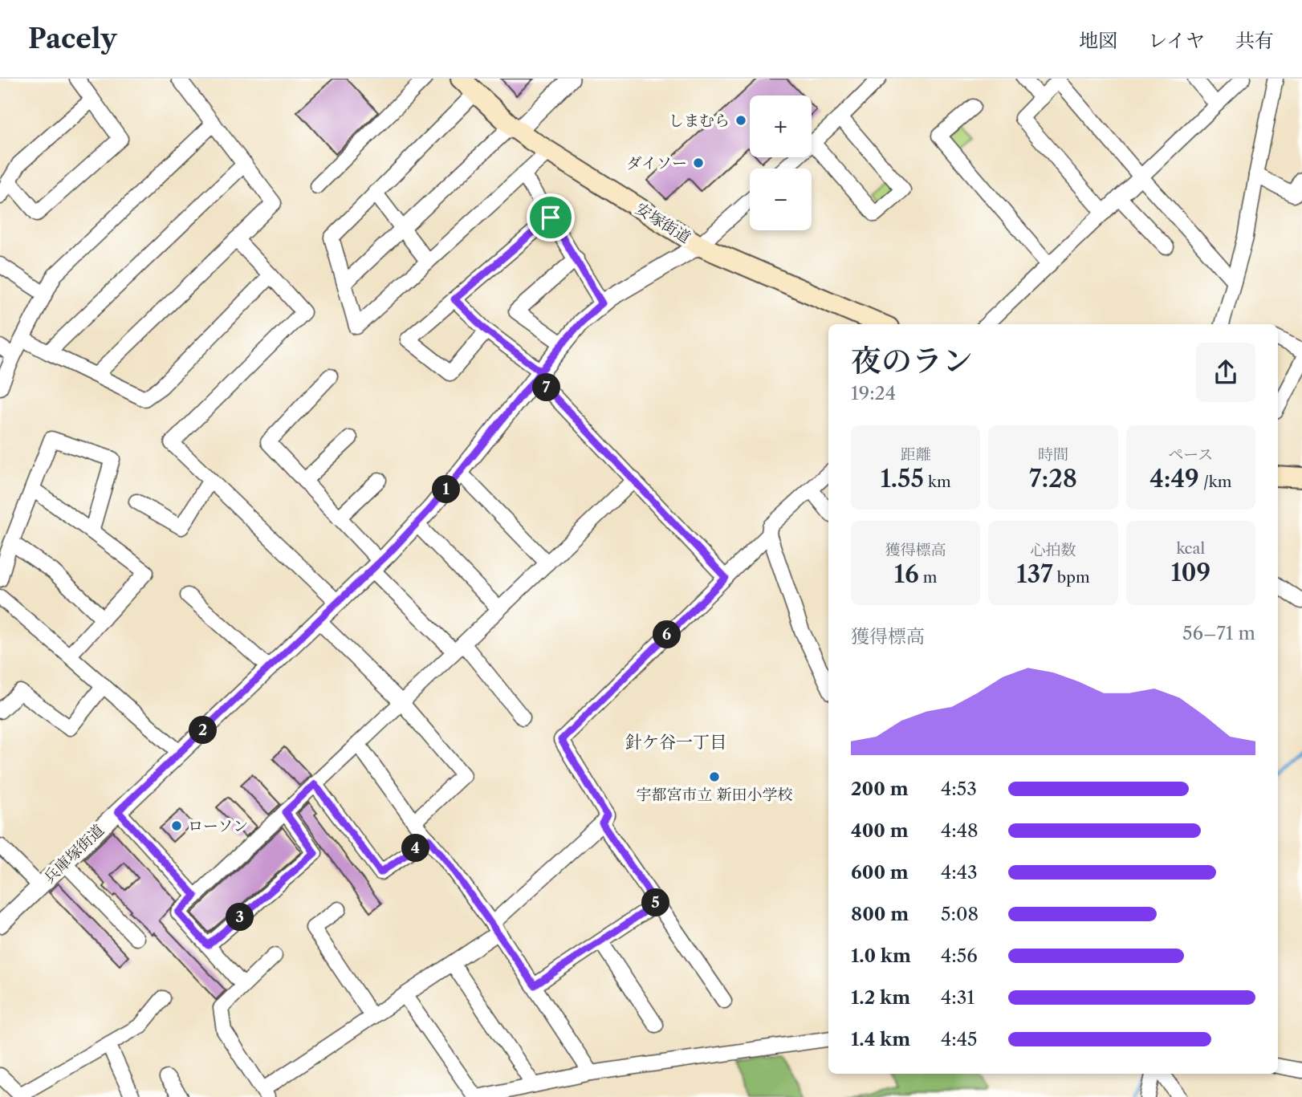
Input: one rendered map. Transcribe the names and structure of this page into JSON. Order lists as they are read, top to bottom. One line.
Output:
{"streets":{"main road":["安塚街道"],"street":["兵庫塚街道"]},"crossings":[["安塚街道","兵庫塚街道"]],"districts":["針ケ谷一丁目"],"places":["しまむら","ダイソー","宇都宮市立 新田小学校","ローソン"],"page":{"header":"Pacely","nav":["地図","レイヤ","共有"],"map_buttons":["+","−"],"heading":["夜のラン","19:24"],"pins":["7","1","6","2","4","5","3"],"stats":[["距離","1.55 km"],["時間","7:28"],["ペース","4:49 /km"],["獲得標高","16 m"],["心拍数","137 bpm"],["kcal","109"]],"chart":["獲得標高","56–71 m"],"list":[{"name":"200 m","note":"4:53"},{"name":"400 m","note":"4:48"},{"name":"600 m","note":"4:43"},{"name":"800 m","note":"5:08"},{"name":"1.0 km","note":"4:56"},{"name":"1.2 km","note":"4:31"},{"name":"1.4 km","note":"4:45"}]}}
